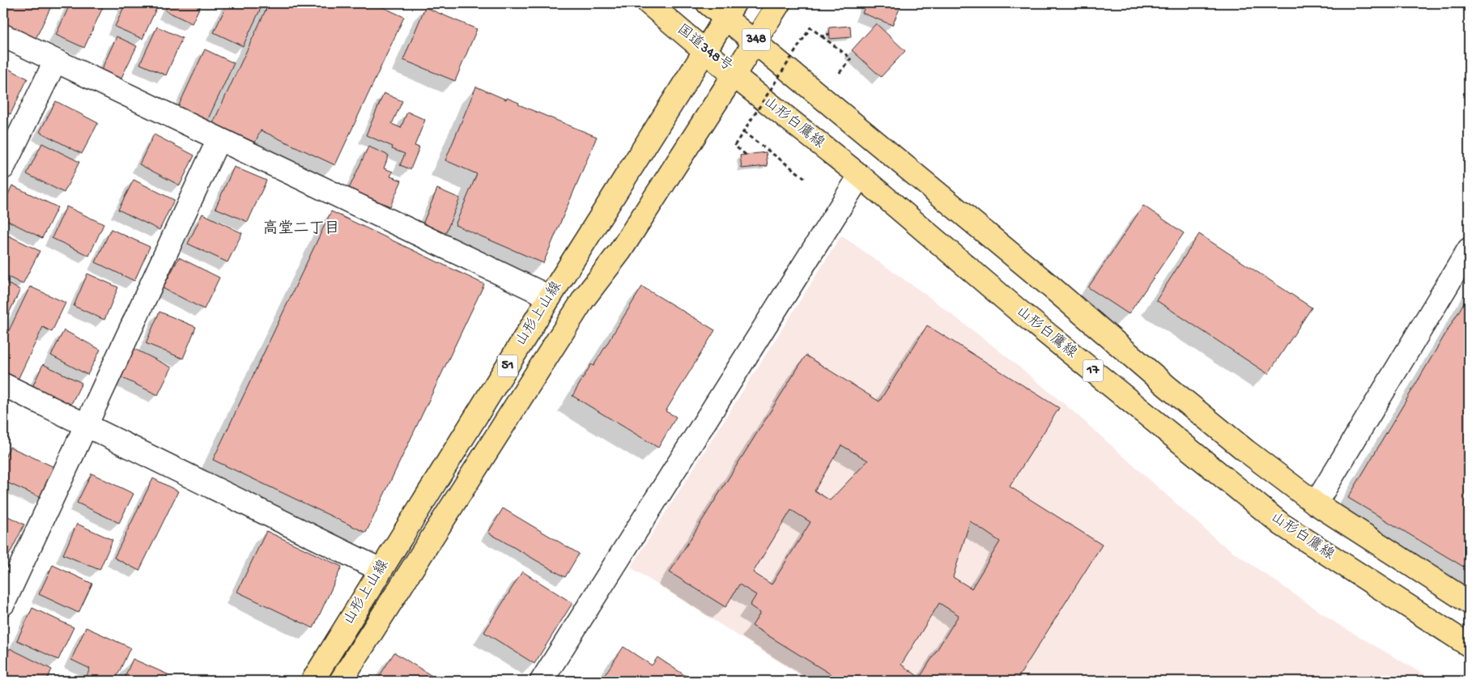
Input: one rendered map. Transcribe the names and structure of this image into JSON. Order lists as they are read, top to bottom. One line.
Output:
{"streets":{"main road":["348","国道348号","山形白鷹線","山形上山線","51","17"]},"crossings":[["348","国道348号"],["348","山形上山線"],["国道348号","山形白鷹線"],["国道348号","山形上山線"],["山形白鷹線","山形上山線"]],"districts":["高堂二丁目"]}
